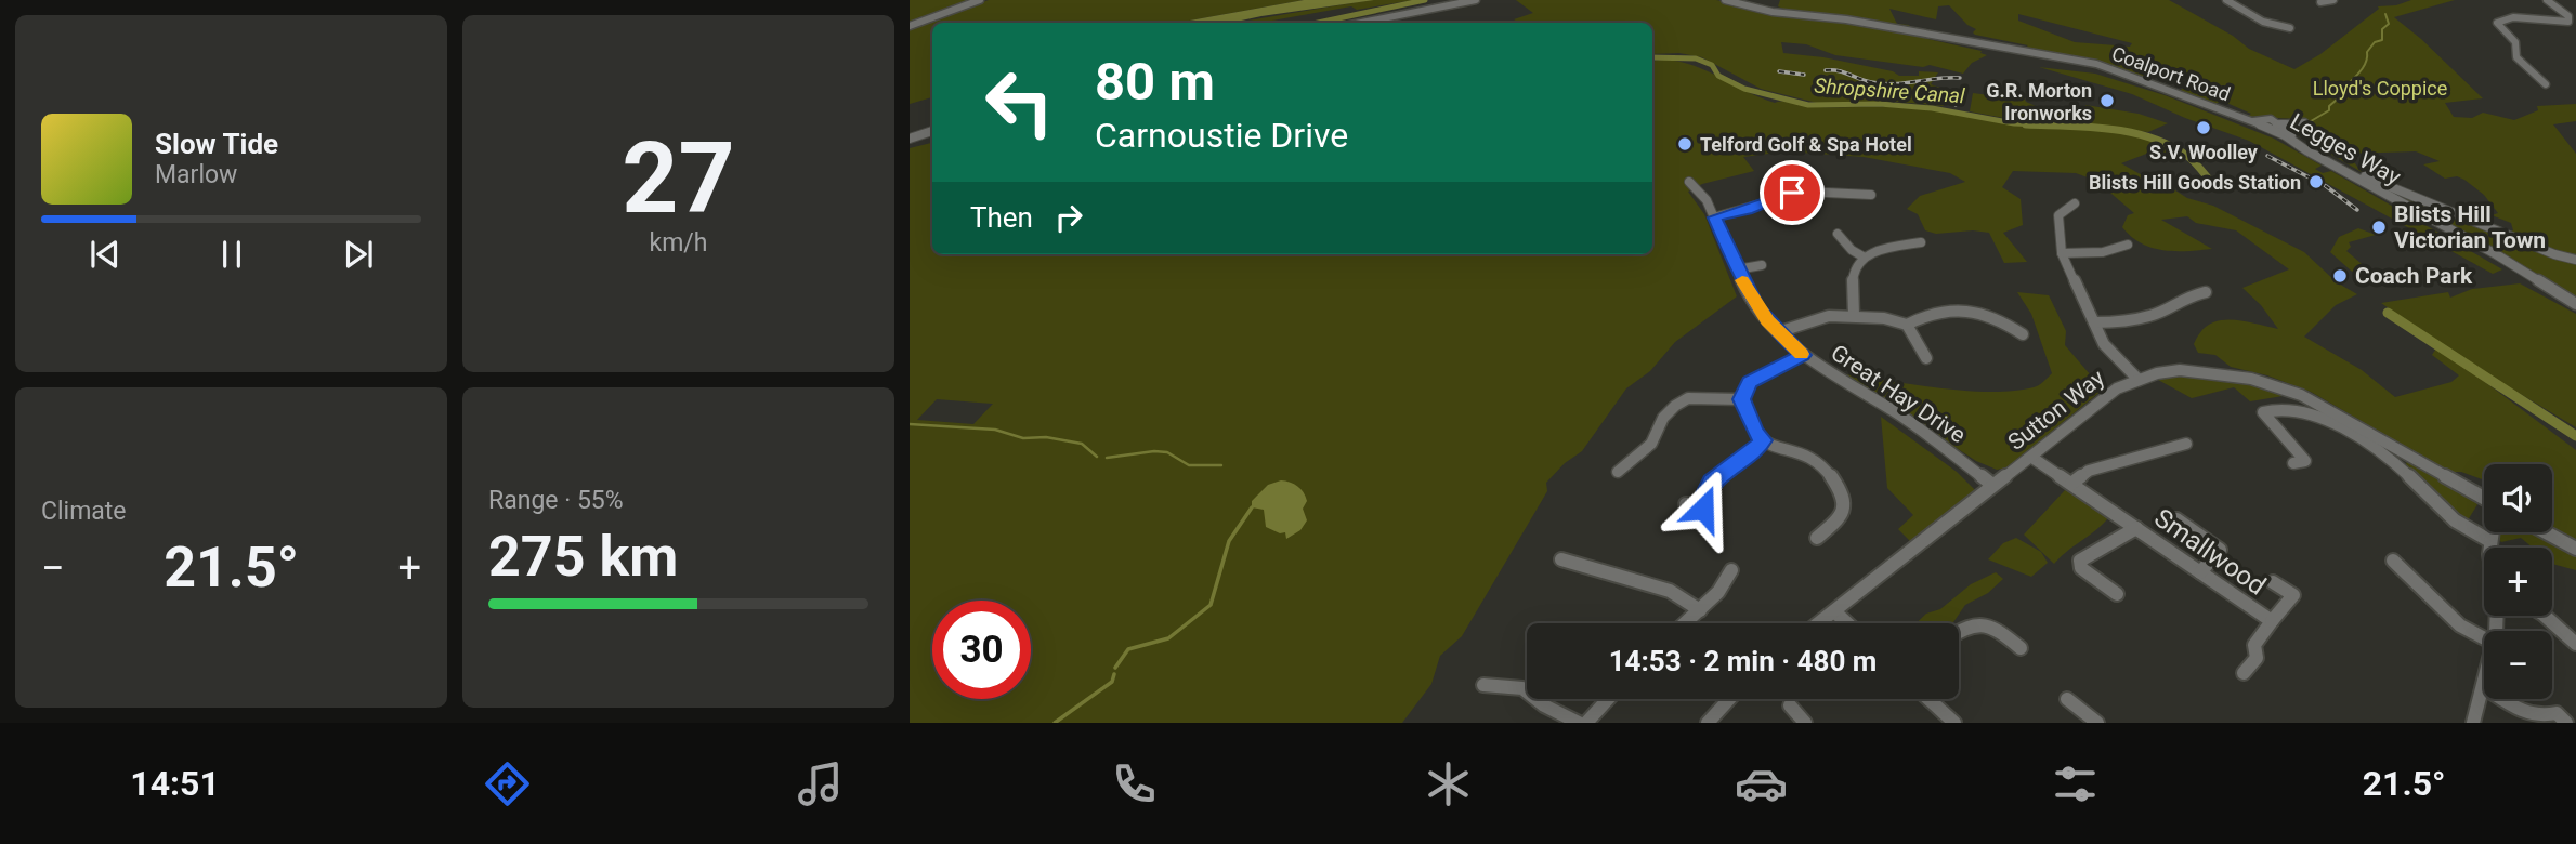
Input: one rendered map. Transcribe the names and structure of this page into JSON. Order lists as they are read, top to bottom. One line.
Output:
{"streets":{"street":["Coalport Road","Legges Way","Great Hay Drive","Sutton Way","Smallwood"]},"crossings":[["Coalport Road","Legges Way"],["Great Hay Drive","Sutton Way"],["Sutton Way","Smallwood"]],"water":["Shropshire Canal"],"parks":["Lloyd's Coppice"],"places":["G.R. Morton Ironworks","S.V. Woolley","Telford Golf & Spa Hotel","Blists Hill Goods Station","Blists Hill Victorian Town","Coach Park"],"page":{"tile":[["27","km/h"],"Climate",["Range · 55%","275 km"]],"turn":["80 m","Carnoustie Drive"],"song":["Slow Tide","Marlow"],"then":"Then","map_buttons":["+","−"],"heat":["−","21.5°","+"],"limit":"30","trip":"14:53 · 2 min · 480 m","tabs":["14:51","21.5°"]}}
